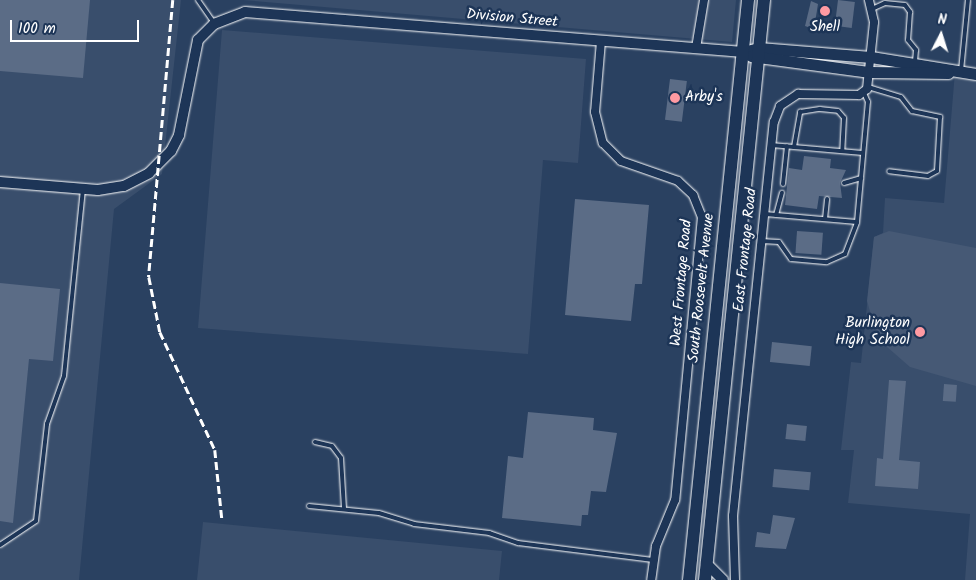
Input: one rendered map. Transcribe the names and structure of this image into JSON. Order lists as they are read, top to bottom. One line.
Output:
{"streets":{"highway":["South Roosevelt Avenue"],"main road":["Division Street"],"street":["East Frontage Road","West Frontage Road"]},"crossings":[["Division Street","West Frontage Road"],["Division Street","South Roosevelt Avenue"]],"places":["Shell","Arby's","Burlington High School"],"scale_bar":"100 m","north":"top"}
